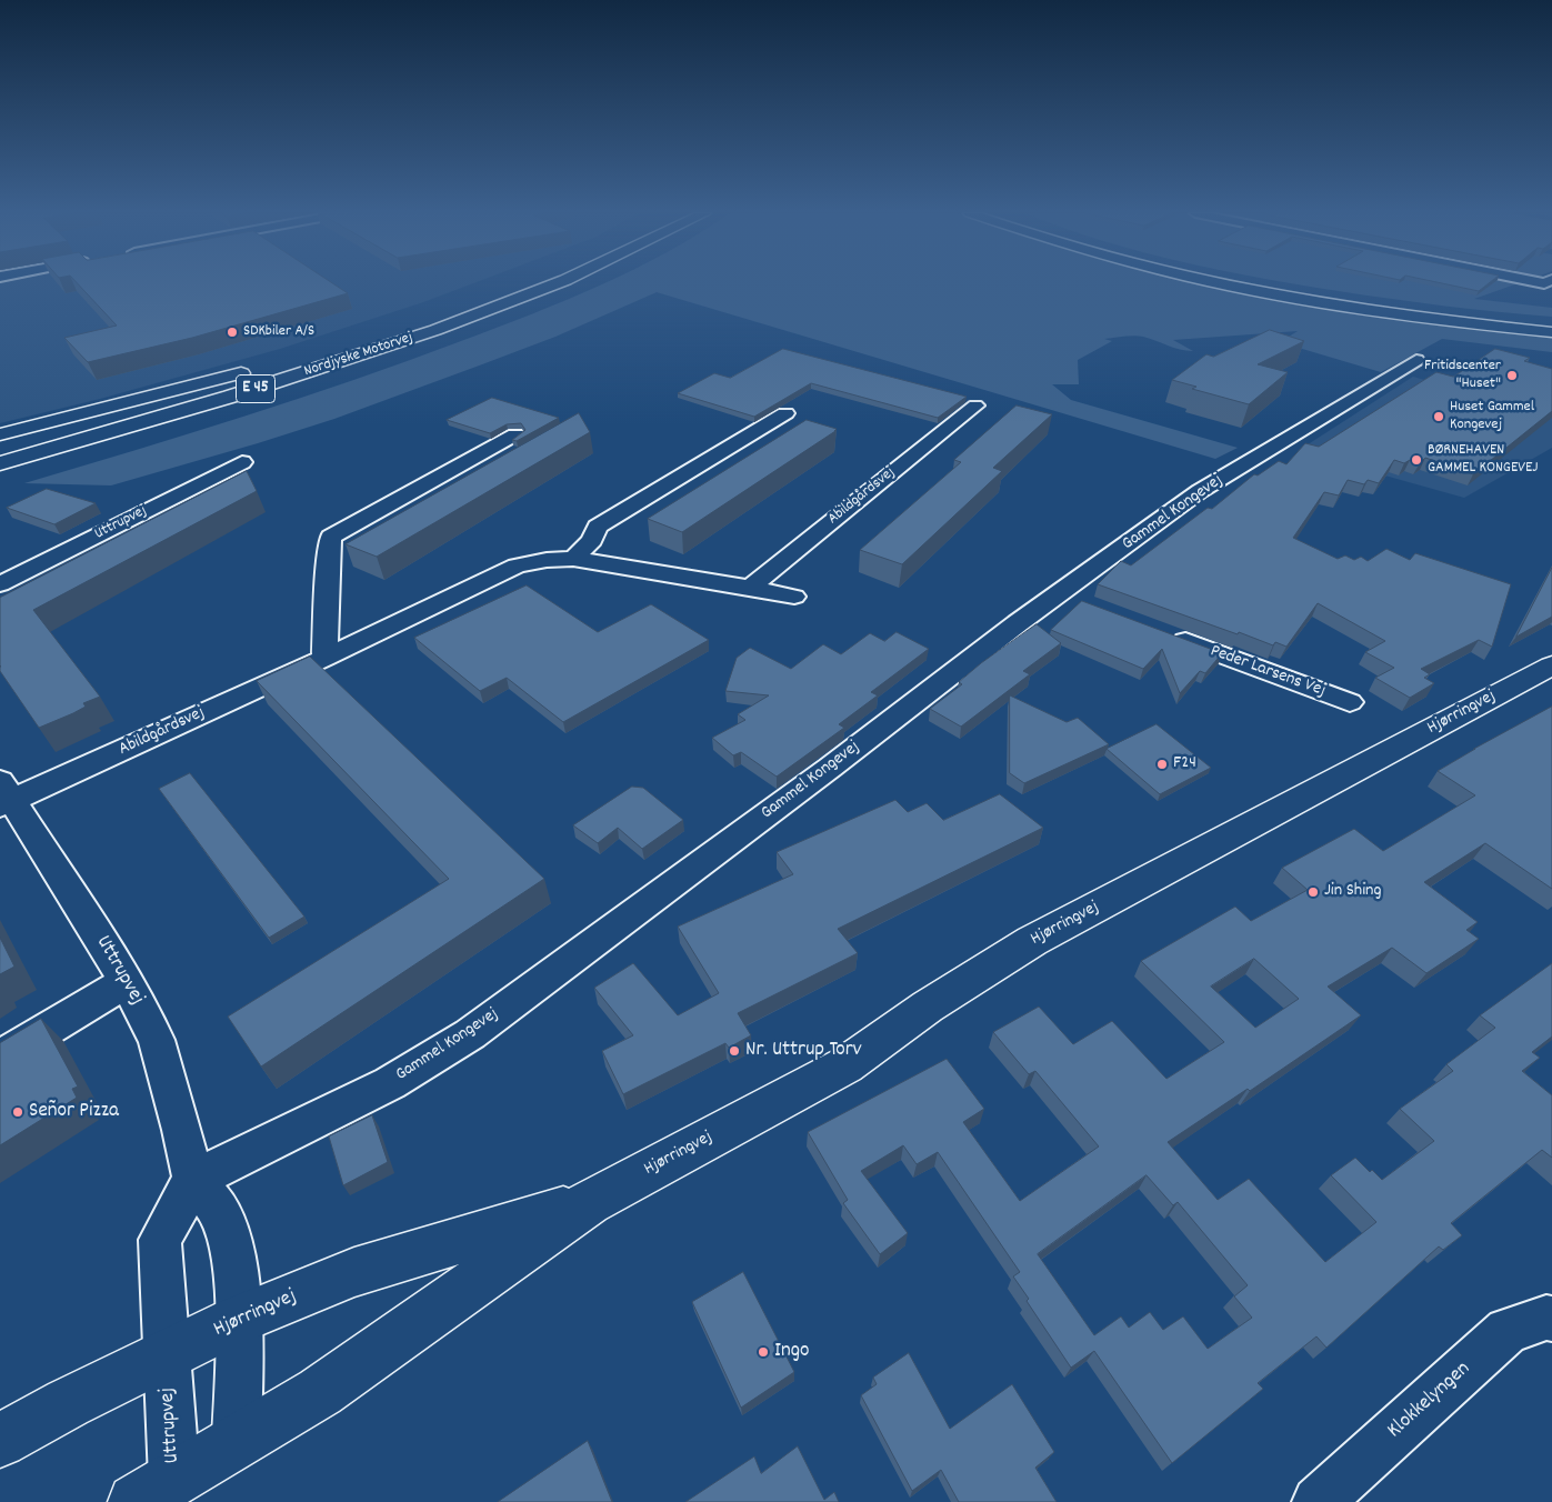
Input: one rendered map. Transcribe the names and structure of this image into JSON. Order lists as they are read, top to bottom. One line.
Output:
{"streets":{"main road":["Nordjyske Motorvej","E 45","Hjørringvej"],"street":["Abildgårdsvej","Gammel Kongevej","Uttrupvej","Peder Larsens Vej","Klokkelyngen"]},"crossings":[["Abildgårdsvej","Uttrupvej"],["Gammel Kongevej","Uttrupvej"],["Uttrupvej","Hjørringvej"]],"places":["SDKbiler A/S","Fritidscenter \"Huset\"","Huset Gammel Kongevej","BØRNEHAVEN GAMMEL KONGEVEJ","F24","Jin Shing","Nr. Uttrup Torv","Señor Pizza","Ingo"]}
